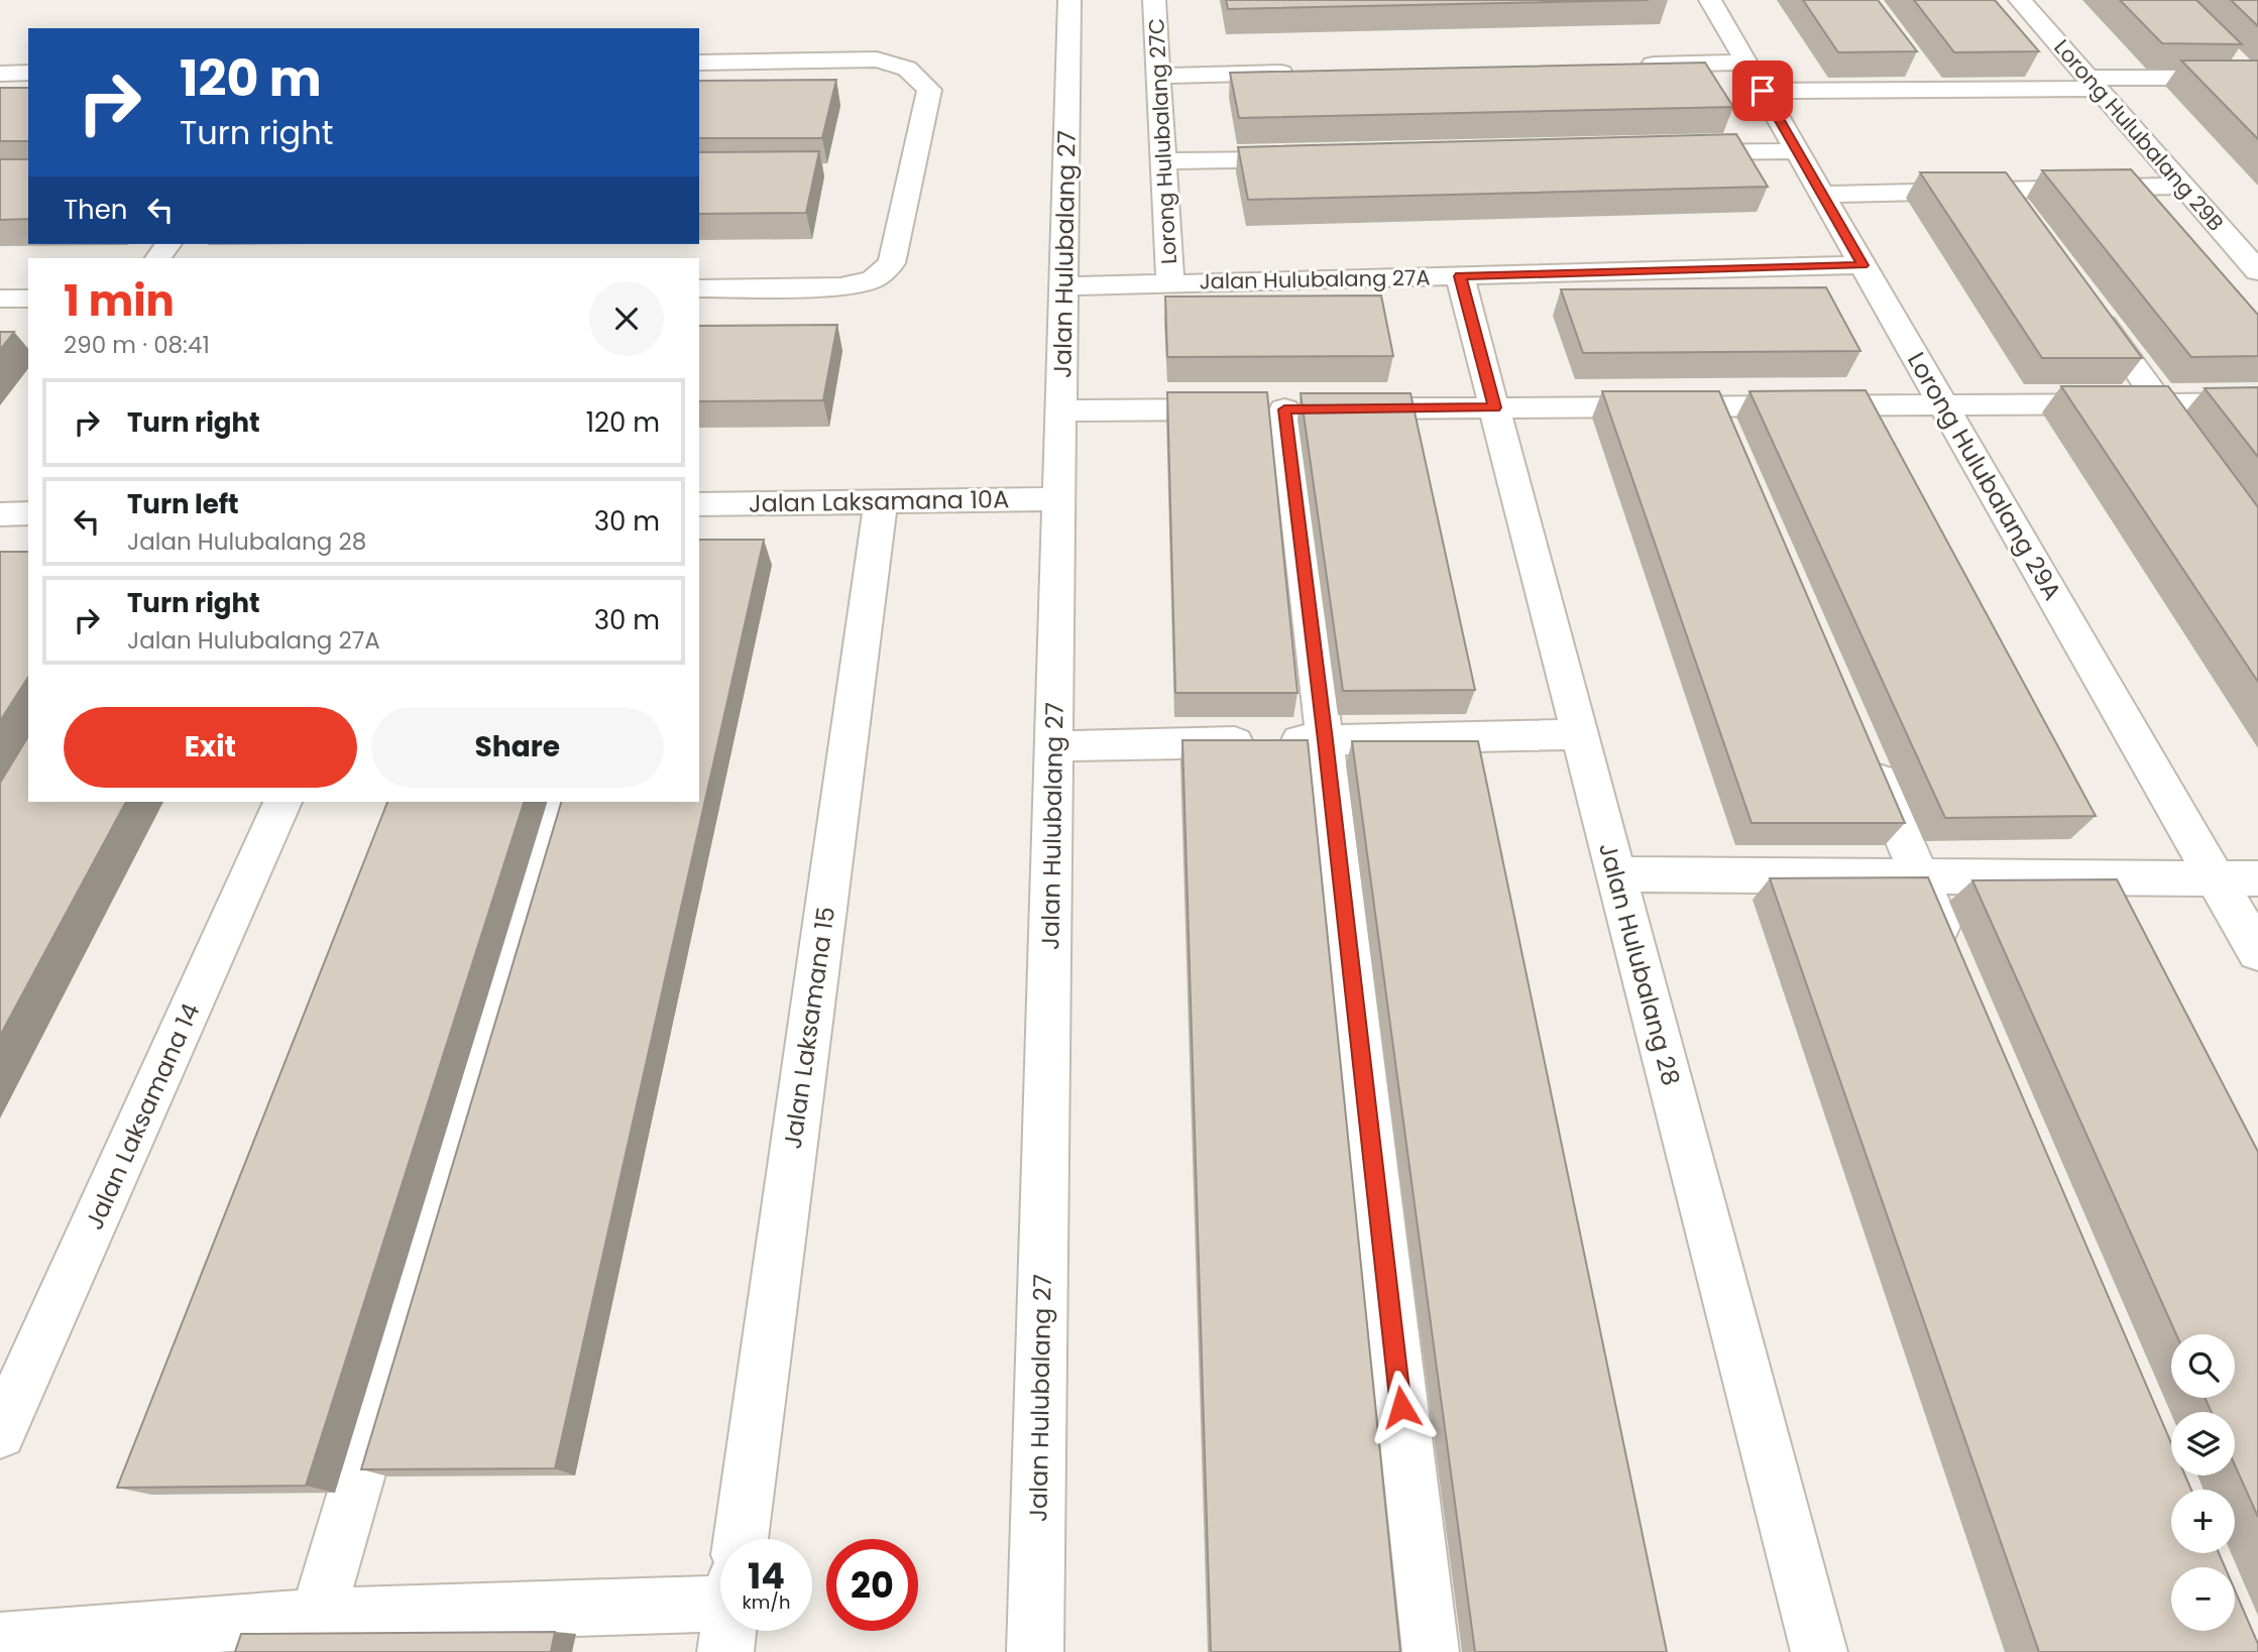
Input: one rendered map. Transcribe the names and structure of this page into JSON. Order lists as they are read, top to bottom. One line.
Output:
{"streets":{"street":["Lorong Hulubalang 29B","Lorong Hulubalang 27C","Jalan Hulubalang 27","Jalan Hulubalang 27A","Lorong Hulubalang 29A","Jalan Laksamana 10A","Jalan Hulubalang 28","Jalan Laksamana 15","Jalan Laksamana 14"]},"crossings":[["Lorong Hulubalang 27C","Jalan Hulubalang 27A"],["Jalan Hulubalang 27","Jalan Hulubalang 27A"],["Jalan Hulubalang 27","Jalan Laksamana 10A"],["Jalan Hulubalang 27A","Lorong Hulubalang 29A"],["Jalan Hulubalang 27A","Jalan Hulubalang 28"],["Jalan Laksamana 10A","Jalan Laksamana 15"]],"page":{"turn":["120 m","Turn right"],"then":"Then","heading":["1 min","290 m · 08:41"],"list":[{"name":"Turn right","value":"120 m"},{"name":"Turn left","note":"Jalan Hulubalang 28","value":"30 m"},{"name":"Turn right","note":"Jalan Hulubalang 27A","value":"30 m"}],"buttons":["Exit","Share"],"map_buttons":["+","−"],"speed":"14 km/h","limit":"20"}}
